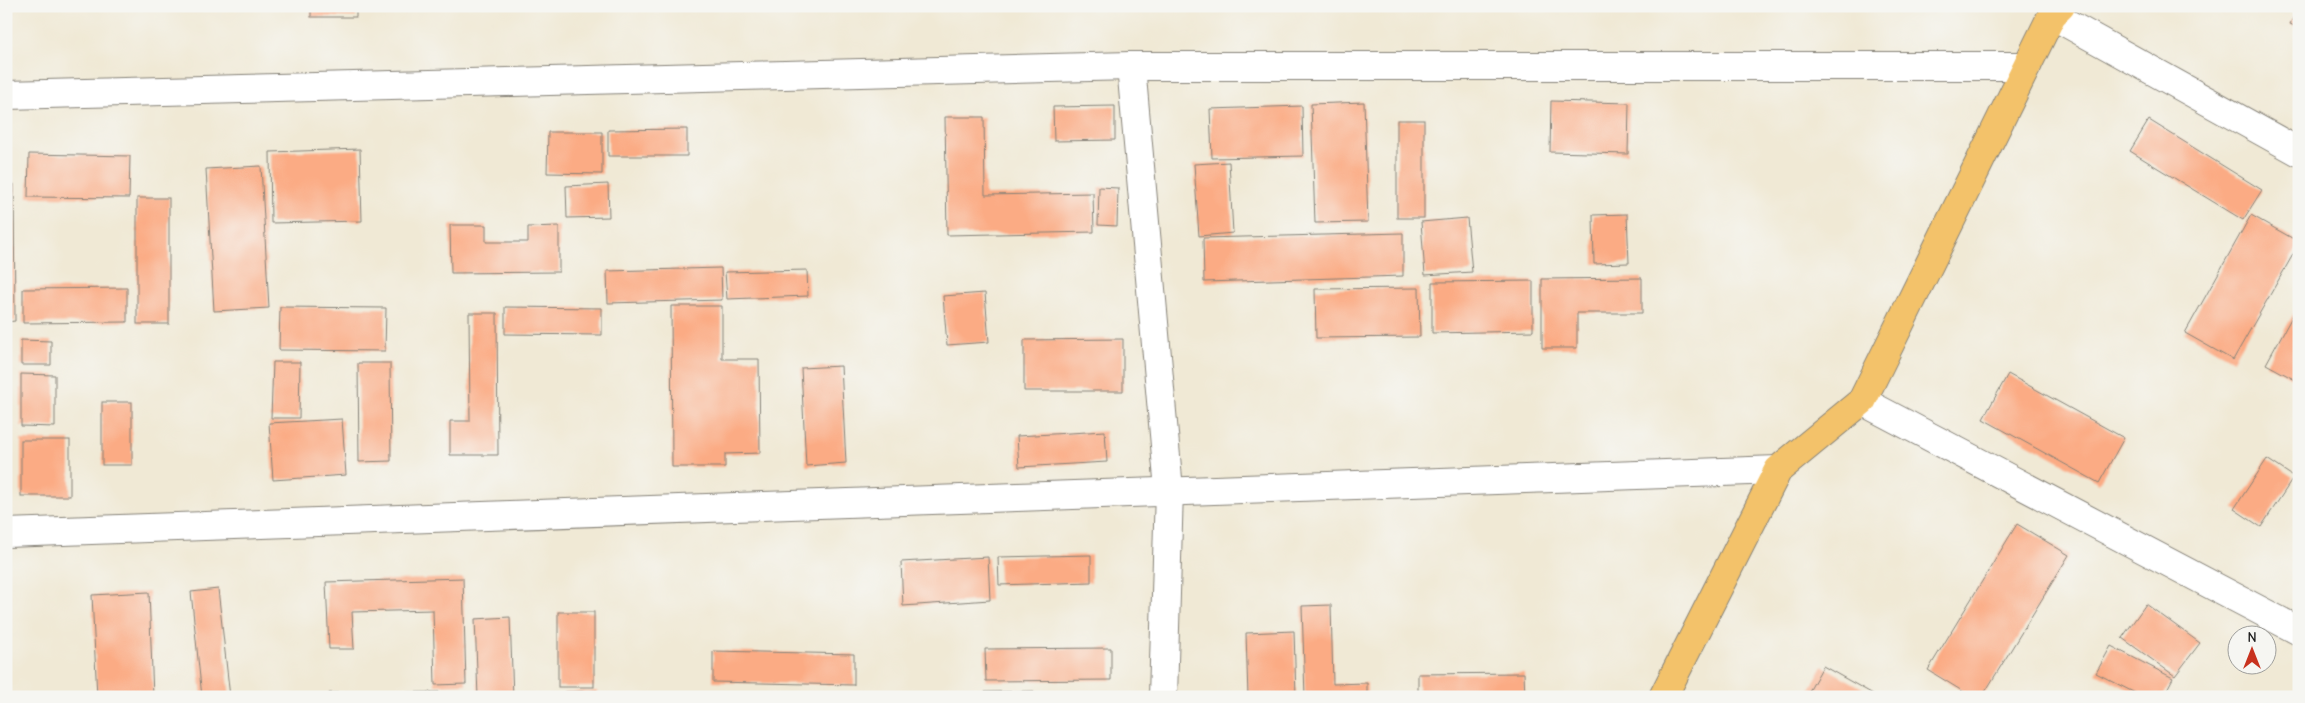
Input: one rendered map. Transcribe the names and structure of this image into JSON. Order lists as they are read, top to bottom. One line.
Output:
{"north":"top"}
